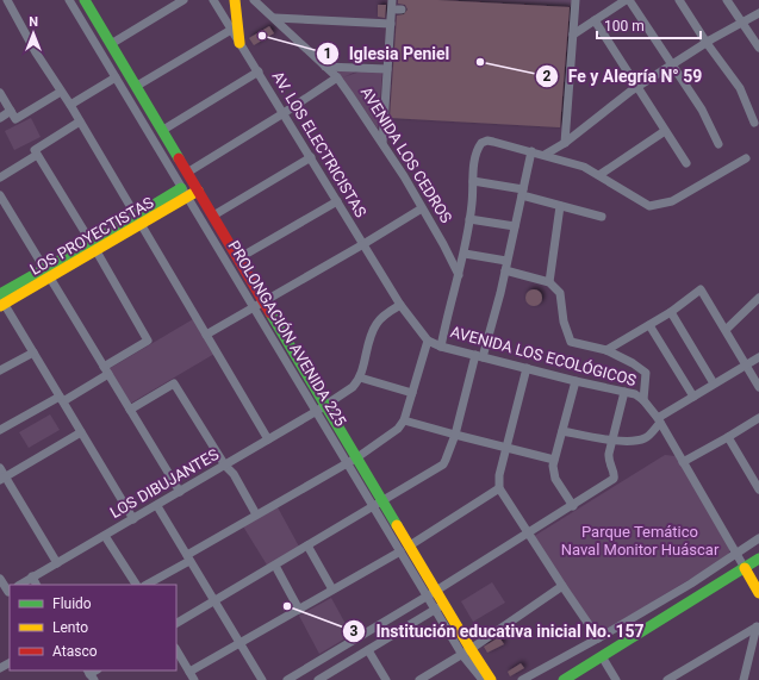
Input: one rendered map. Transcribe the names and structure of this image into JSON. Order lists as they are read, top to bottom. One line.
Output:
{"streets":{"main road":["LOS PROYECTISTAS","PROLONGACIÓN AVENIDA 225","AVENIDA LOS ECOLÓGICOS"],"street":["AV. LOS ELECTRICISTAS","AVENIDA LOS CEDROS","LOS DIBUJANTES"]},"crossings":[["AV. LOS ELECTRICISTAS","AVENIDA LOS ECOLÓGICOS"],["LOS PROYECTISTAS","PROLONGACIÓN AVENIDA 225"],["PROLONGACIÓN AVENIDA 225","LOS DIBUJANTES"]],"parks":["Parque Temático Naval Monitor Huáscar"],"places":["Iglesia Peniel","Fe y Alegría N° 59","Institución educativa inicial No. 157"],"legend":["Fluido","Lento","Atasco"],"scale_bar":"100 m","north":"top"}
